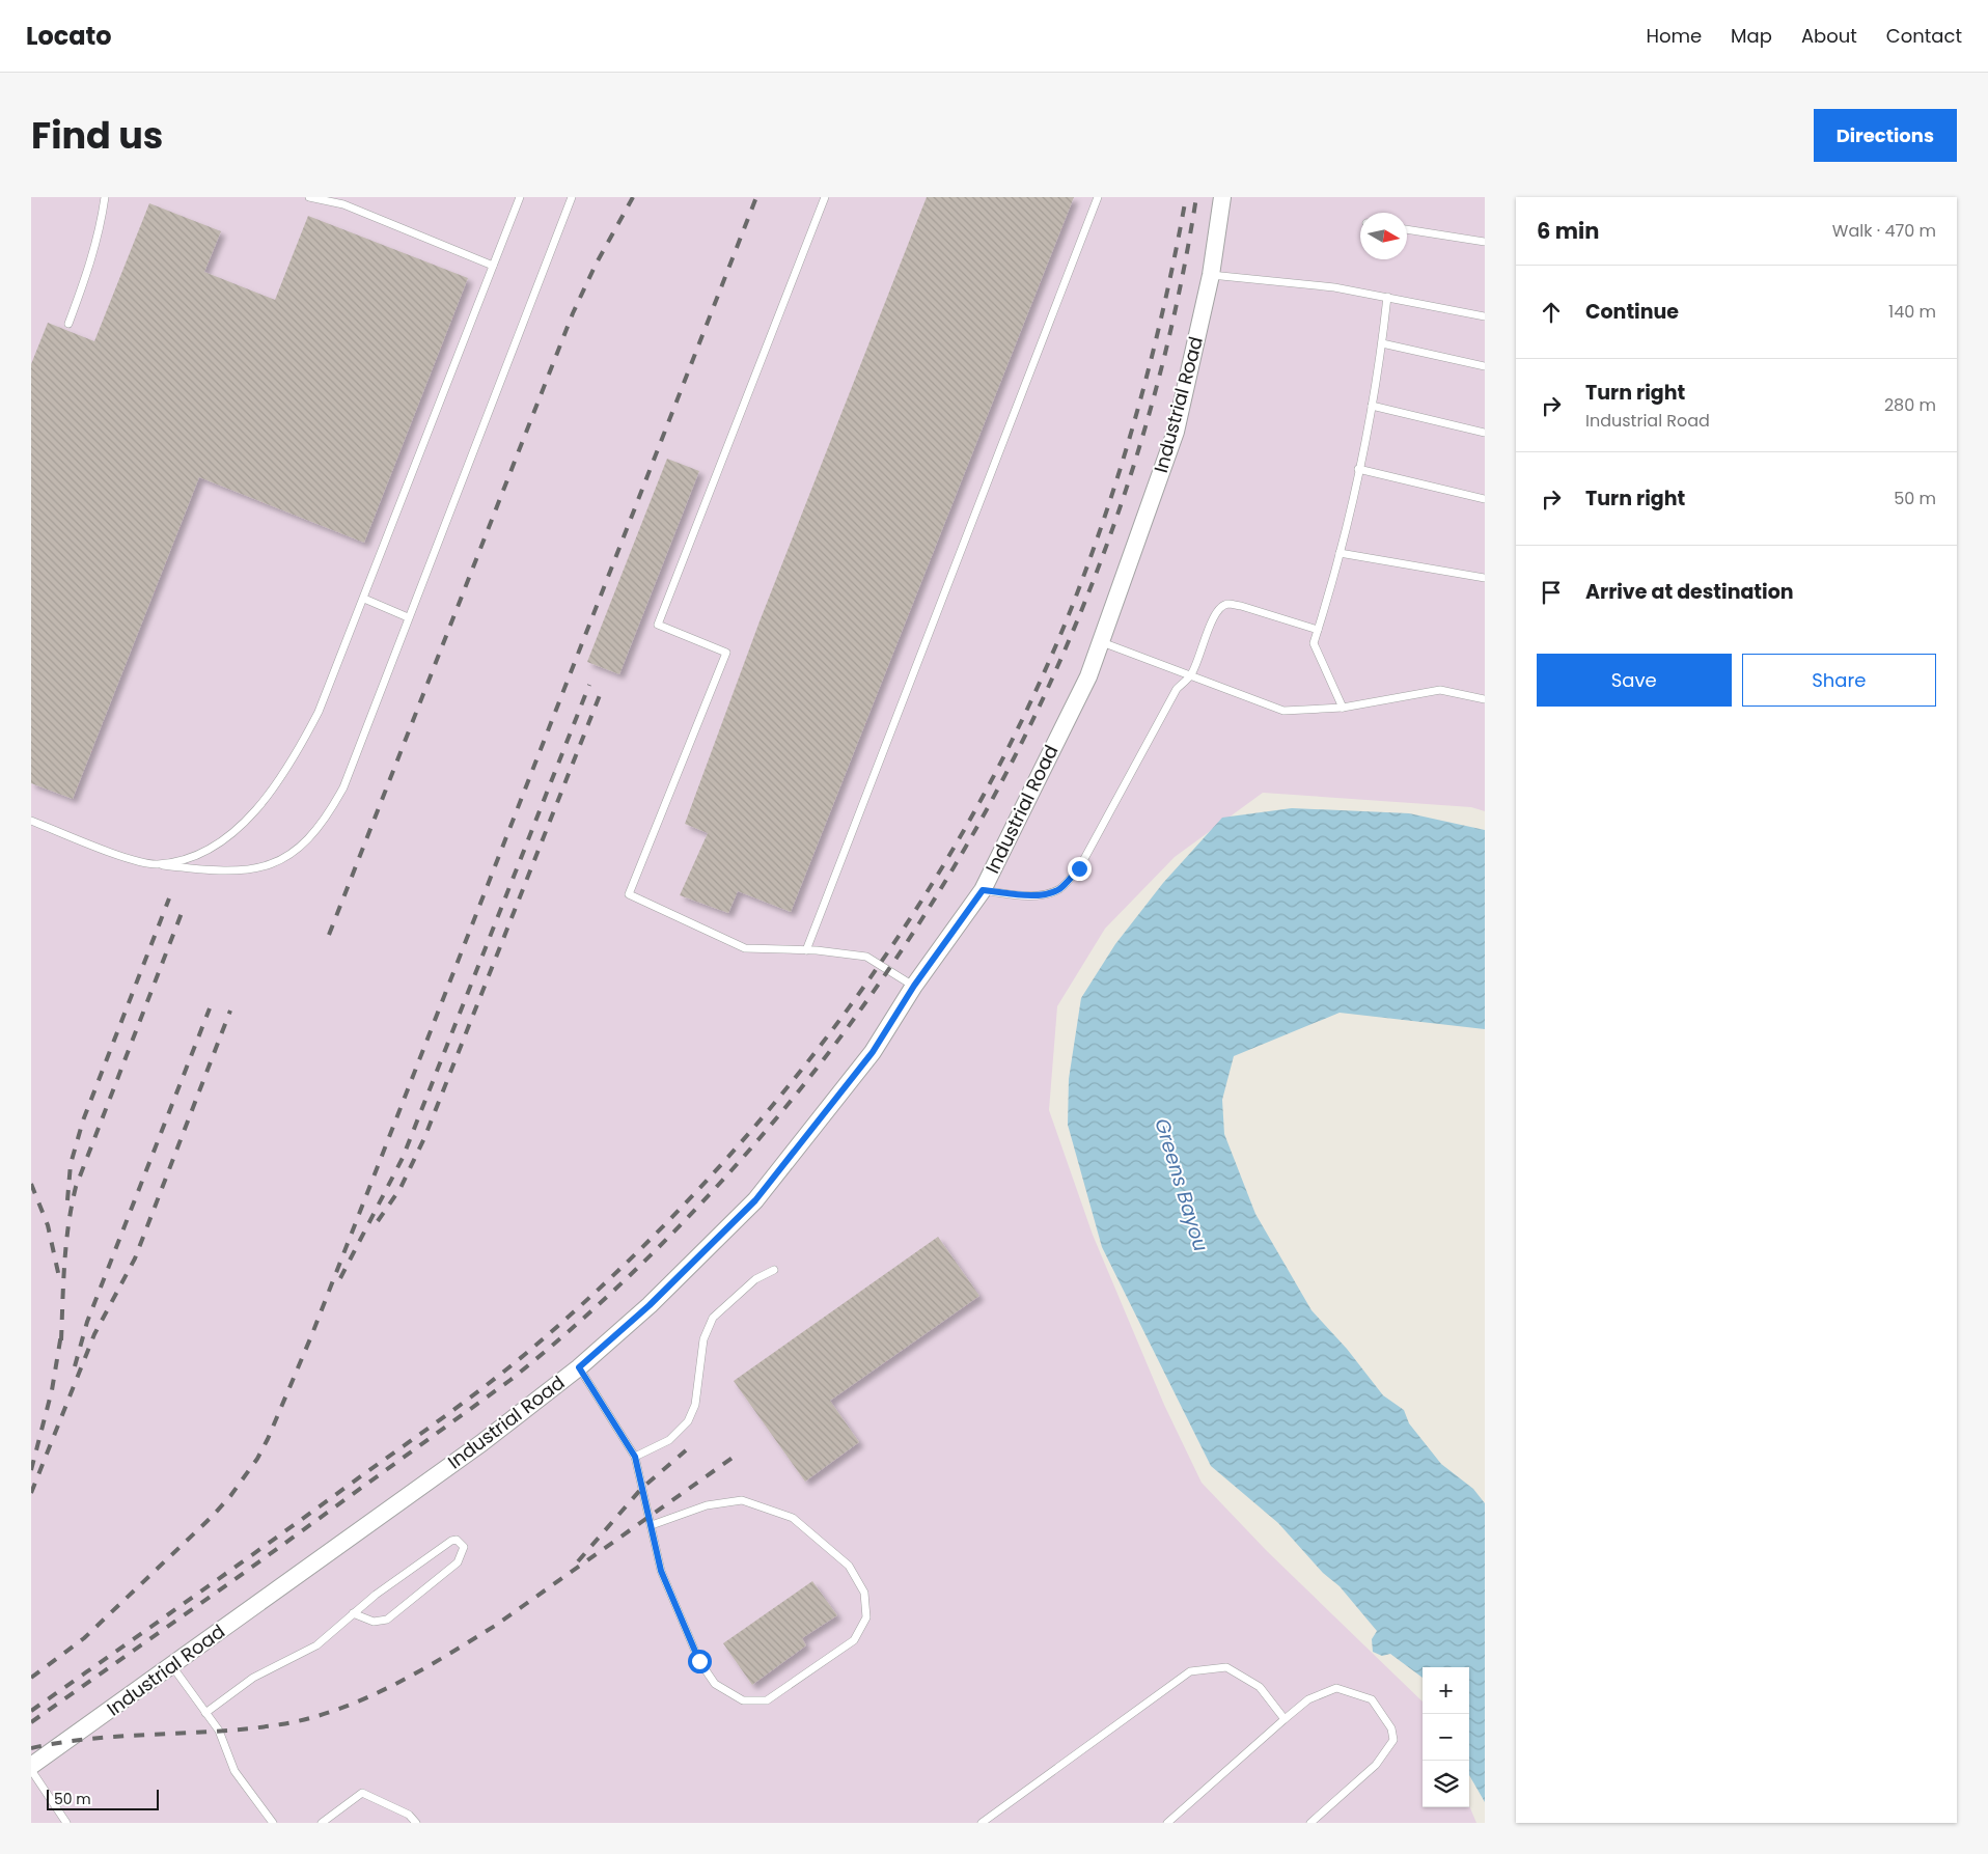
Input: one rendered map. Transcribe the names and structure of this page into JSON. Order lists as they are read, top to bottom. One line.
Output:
{"streets":{"street":["Industrial Road"]},"water":["Greens Bayou"],"scale_bar":"50 m","north":"right","page":{"header":"Locato","nav":["Home","Map","About","Contact"],"title":"Find us","buttons":["Directions",["Save","Share"]],"heading":["6 min","Walk · 470 m"],"list":[["Continue","140 m"],["Turn right","Industrial Road","280 m"],["Turn right","50 m"],"Arrive at destination"],"map_buttons":["+","−"],"scale":"50 m"}}
